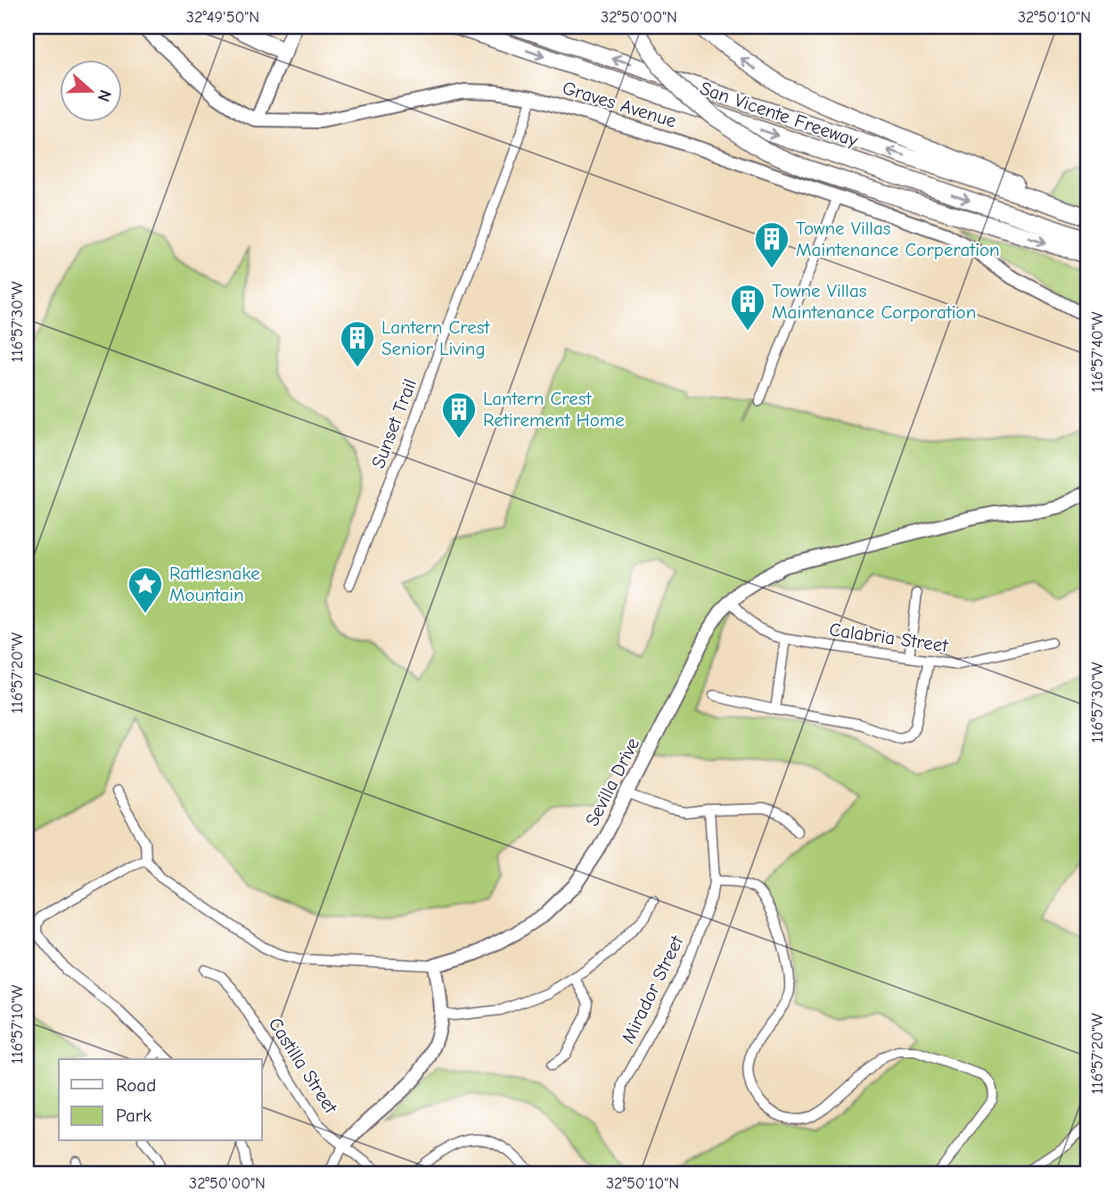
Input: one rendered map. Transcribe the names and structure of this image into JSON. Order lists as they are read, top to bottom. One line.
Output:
{"streets":{"highway":["San Vicente Freeway"],"street":["Graves Avenue","Sunset Trail","Calabria Street","Sevilla Drive","Mirador Street","Castilla Street"]},"crossings":[["Graves Avenue","Sunset Trail"],["Calabria Street","Sevilla Drive"]],"places":{"building":["Towne Villas Maintenance Corperation","Towne Villas Maintenance Corporation","Lantern Crest Senior Living","Lantern Crest Retirement Home"],"place":["Rattlesnake Mountain"]},"legend":["Road","Park"],"north":"right","coordinates":["32°49'50\"N","32°50'00\"N","32°50'10\"N","116°57'30\"W","116°57'40\"W","116°57'20\"W","116°57'10\"W"]}
